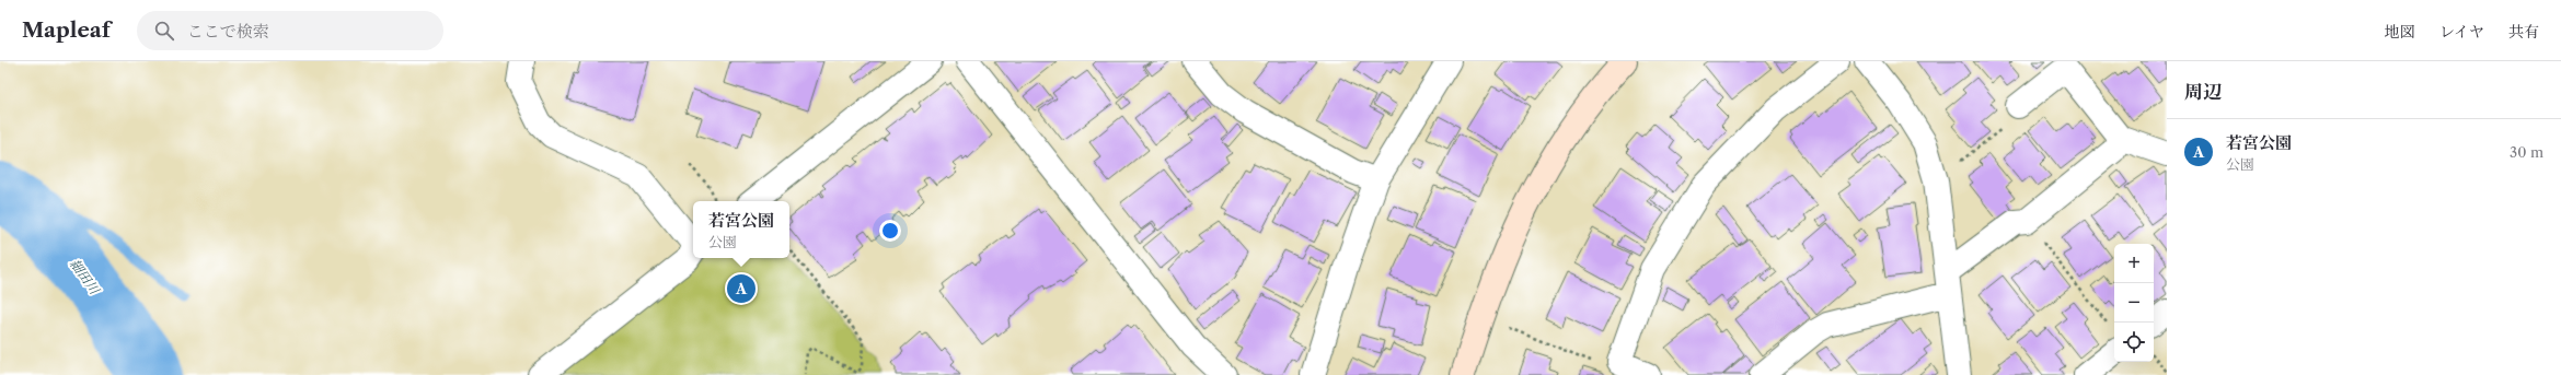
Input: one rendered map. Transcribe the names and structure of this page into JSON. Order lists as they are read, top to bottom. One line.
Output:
{"water":["細田川"],"page":{"header":"Mapleaf","search":"ここで検索","nav":["地図","レイヤ","共有"],"heading":"周辺","list":[{"mark":"A","name":"若宮公園","note":"公園","value":"30 m"}],"popup":["若宮公園","公園"],"map_buttons":["+","−"],"pins":"A"}}
